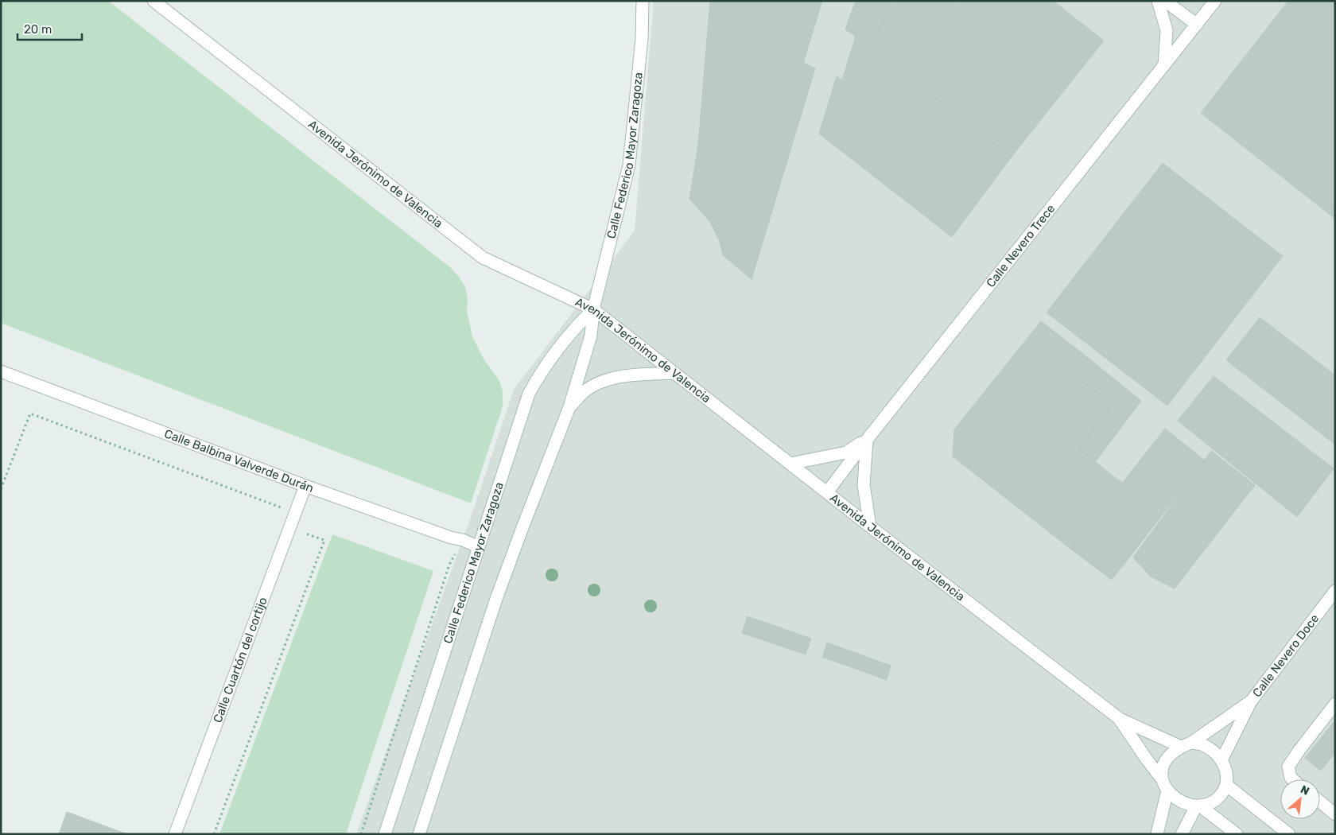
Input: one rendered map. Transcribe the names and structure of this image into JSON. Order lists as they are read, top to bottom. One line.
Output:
{"streets":{"street":["Calle Federico Mayor Zaragoza","Avenida Jerónimo de Valencia","Calle Nevero Trece","Calle Balbina Valverde Durán","Calle Nevero Doce","Calle Cuartón del cortijo"]},"crossings":[["Calle Federico Mayor Zaragoza","Avenida Jerónimo de Valencia"],["Calle Federico Mayor Zaragoza","Calle Balbina Valverde Durán"],["Avenida Jerónimo de Valencia","Calle Nevero Trece"],["Avenida Jerónimo de Valencia","Calle Nevero Doce"],["Calle Balbina Valverde Durán","Calle Cuartón del cortijo"]],"scale_bar":"20 m","north":"top right"}
